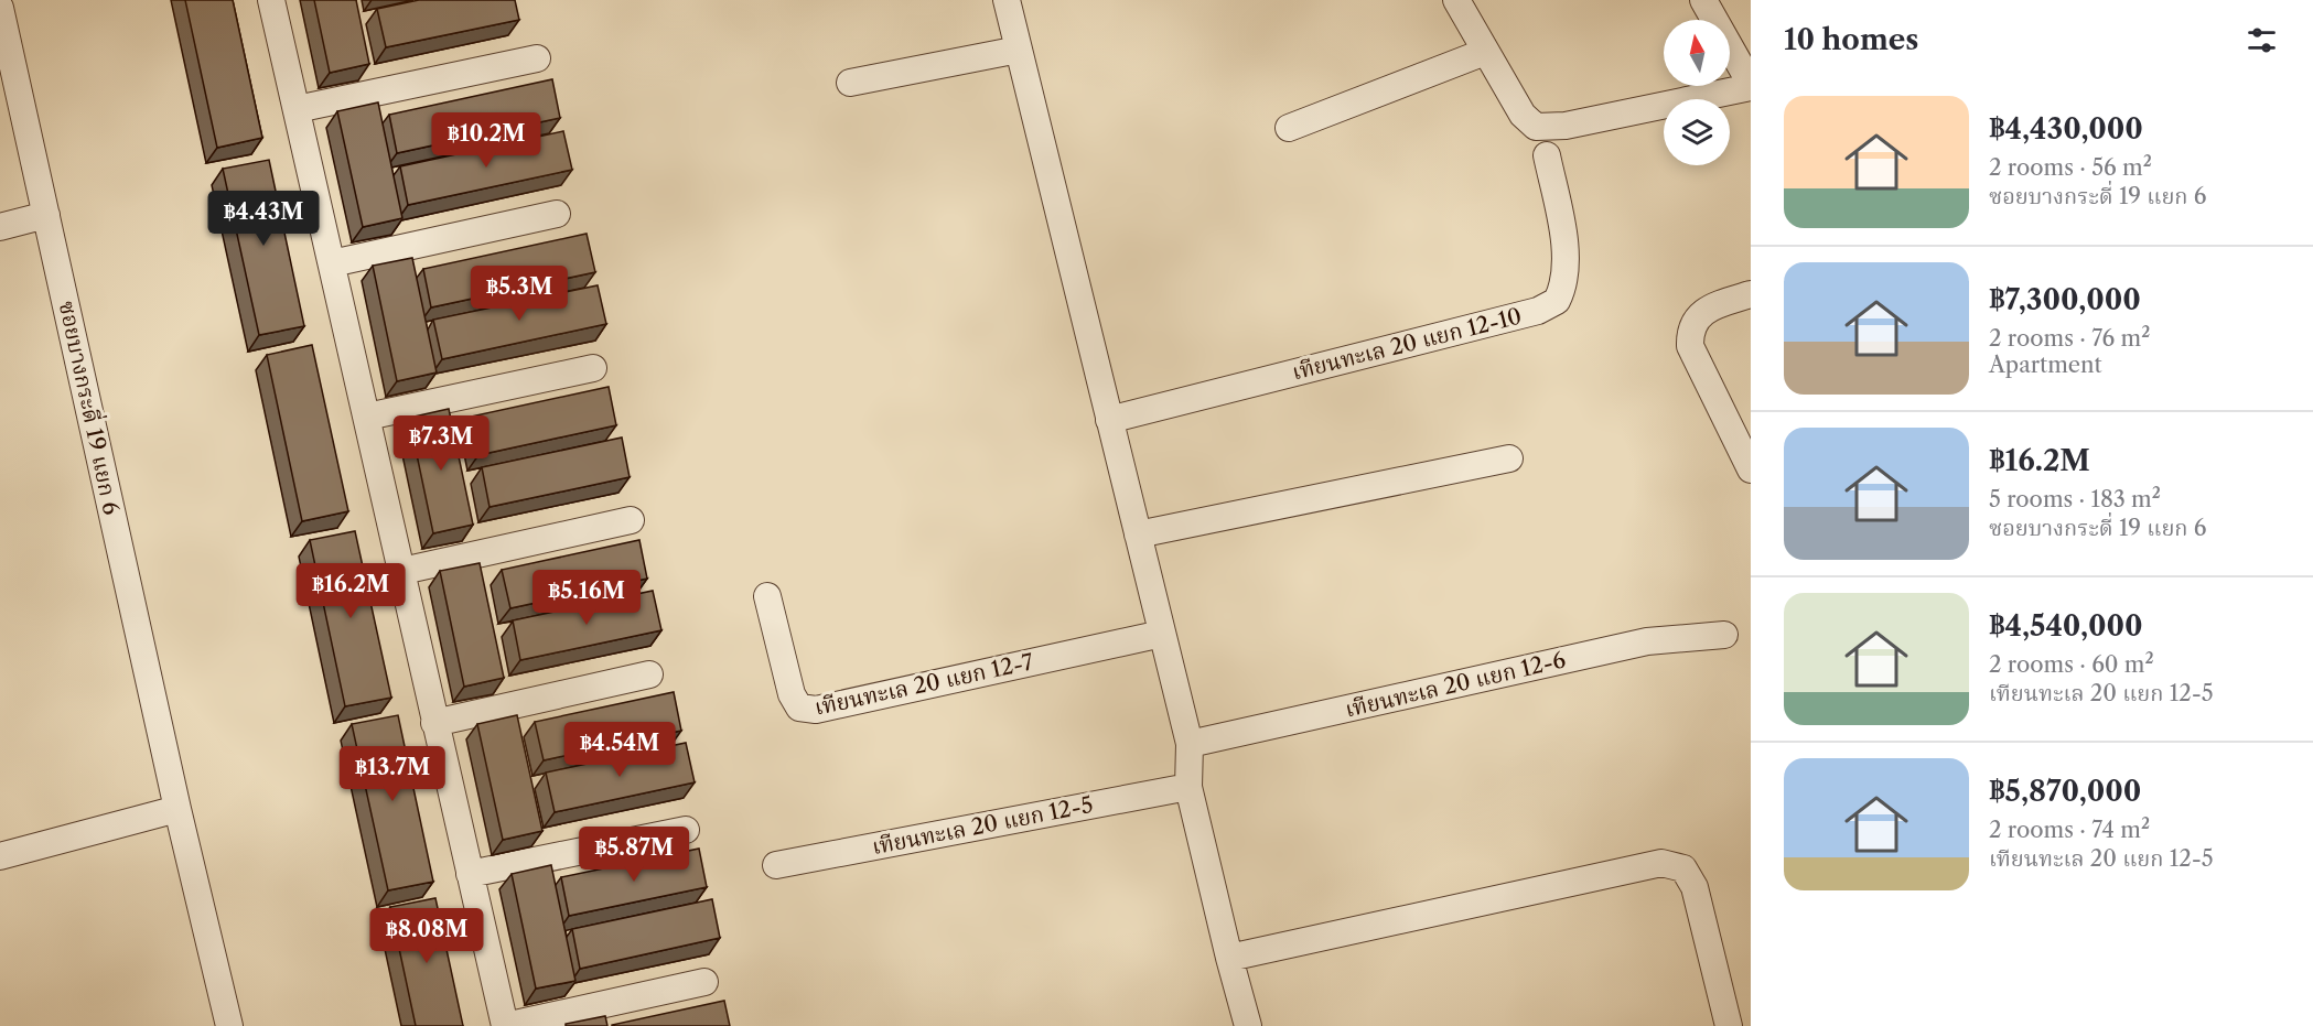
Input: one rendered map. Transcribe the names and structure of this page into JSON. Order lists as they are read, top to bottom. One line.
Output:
{"streets":{"street":["เทียนทะเล 20 แยก 12-10","ซอยบางกระดี่ 19 แยก 6","เทียนทะเล 20 แยก 12-7","เทียนทะเล 20 แยก 12-6","เทียนทะเล 20 แยก 12-5"]},"north":"top","page":{"heading":"10 homes","list":[{"name":"฿4,430,000","note":"2 rooms · 56 m² · ซอยบางกระดี่ 19 แยก 6"},{"name":"฿7,300,000","note":"2 rooms · 76 m² · Apartment"},{"name":"฿16.2M","note":"5 rooms · 183 m² · ซอยบางกระดี่ 19 แยก 6"},{"name":"฿4,540,000","note":"2 rooms · 60 m² · เทียนทะเล 20 แยก 12-5"},{"name":"฿5,870,000","note":"2 rooms · 74 m² · เทียนทะเล 20 แยก 12-5"}],"price":["฿10.2M","฿4.43M","฿5.3M","฿7.3M","฿16.2M","฿5.16M","฿4.54M","฿13.7M","฿5.87M","฿8.08M"]}}
